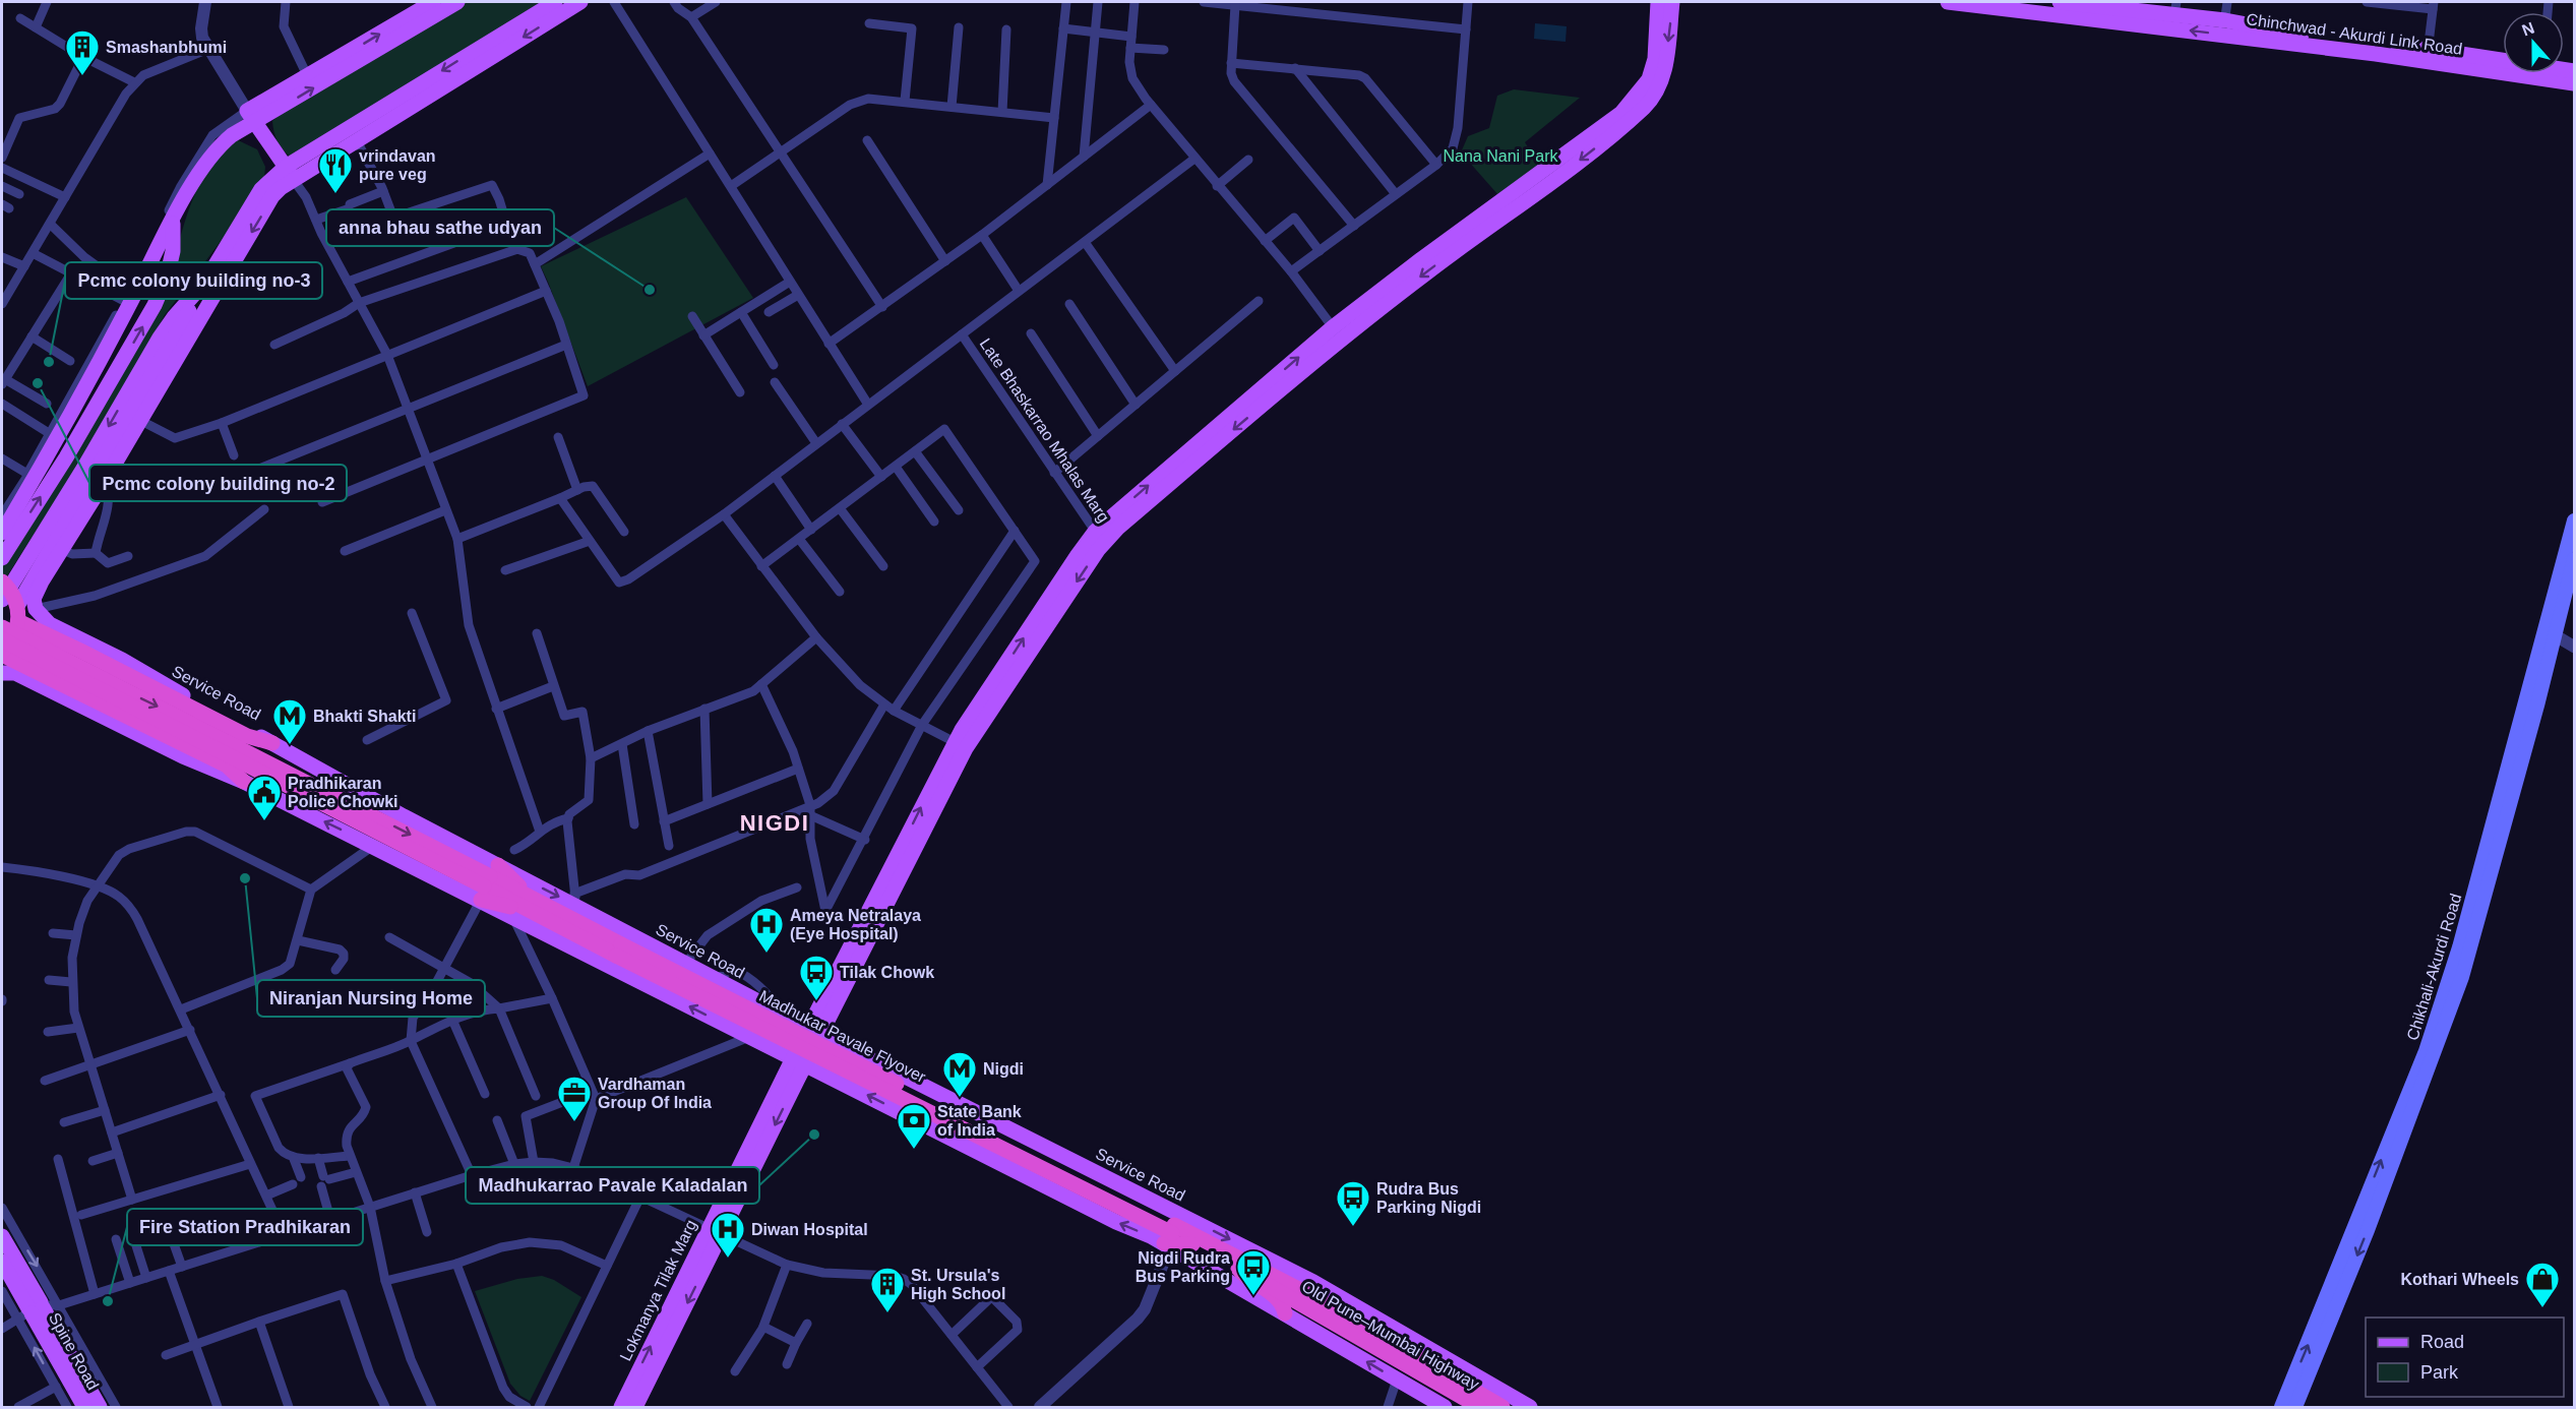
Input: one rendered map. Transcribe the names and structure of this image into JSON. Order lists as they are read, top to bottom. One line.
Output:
{"streets":{"highway":["Madhukar Pavale Flyover","Old Pune–Mumbai Highway"],"main road":["Chinchwad - Akurdi Link Road","Service Road","Chikhali-Akurdi Road","Lokmanya Tilak Marg","Spine Road"],"street":["Late Bhaskarrao Mhalas Marg"]},"crossings":[["Late Bhaskarrao Mhalas Marg","Lokmanya Tilak Marg"],["Service Road","Madhukar Pavale Flyover"],["Service Road","Lokmanya Tilak Marg"],["Service Road","Old Pune–Mumbai Highway"],["Madhukar Pavale Flyover","Old Pune–Mumbai Highway"]],"districts":["NIGDI"],"parks":["Nana Nani Park"],"places":{"building":["Smashanbhumi","St. Ursula's High School"],"restaurant":["vrindavan pure veg"],"other":["anna bhau sathe udyan","Pcmc colony building no-3","Pcmc colony building no-2","Niranjan Nursing Home","Madhukarrao Pavale Kaladalan","Fire Station Pradhikaran"],"metro station":["Bhakti Shakti","Nigdi"],"public building":["Pradhikaran Police Chowki"],"hospital":["Ameya Netralaya (Eye Hospital)","Diwan Hospital"],"bus stop":["Tilak Chowk","Rudra Bus Parking Nigdi","Nigdi Rudra Bus Parking"],"office":["Vardhaman Group Of India"],"bank":["State Bank of India"],"shop":["Kothari Wheels"]},"legend":["Road","Park"],"north":"top"}
